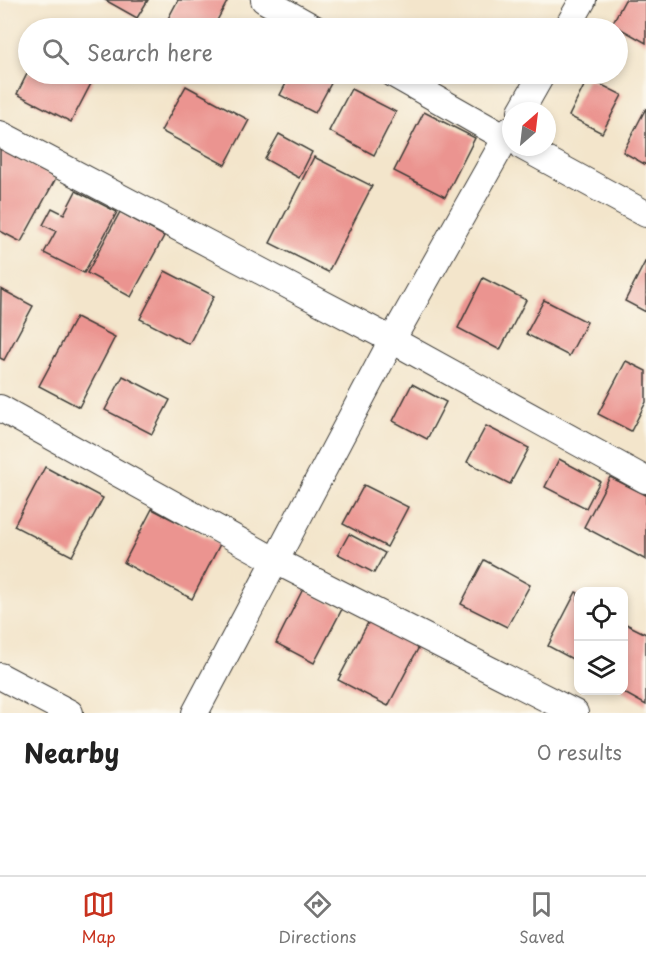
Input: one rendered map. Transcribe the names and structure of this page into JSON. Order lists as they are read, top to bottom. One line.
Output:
{"north":"top right","page":{"search":"Search here","heading":["Nearby","0 results"],"nav":["Map","Directions","Saved"]}}
